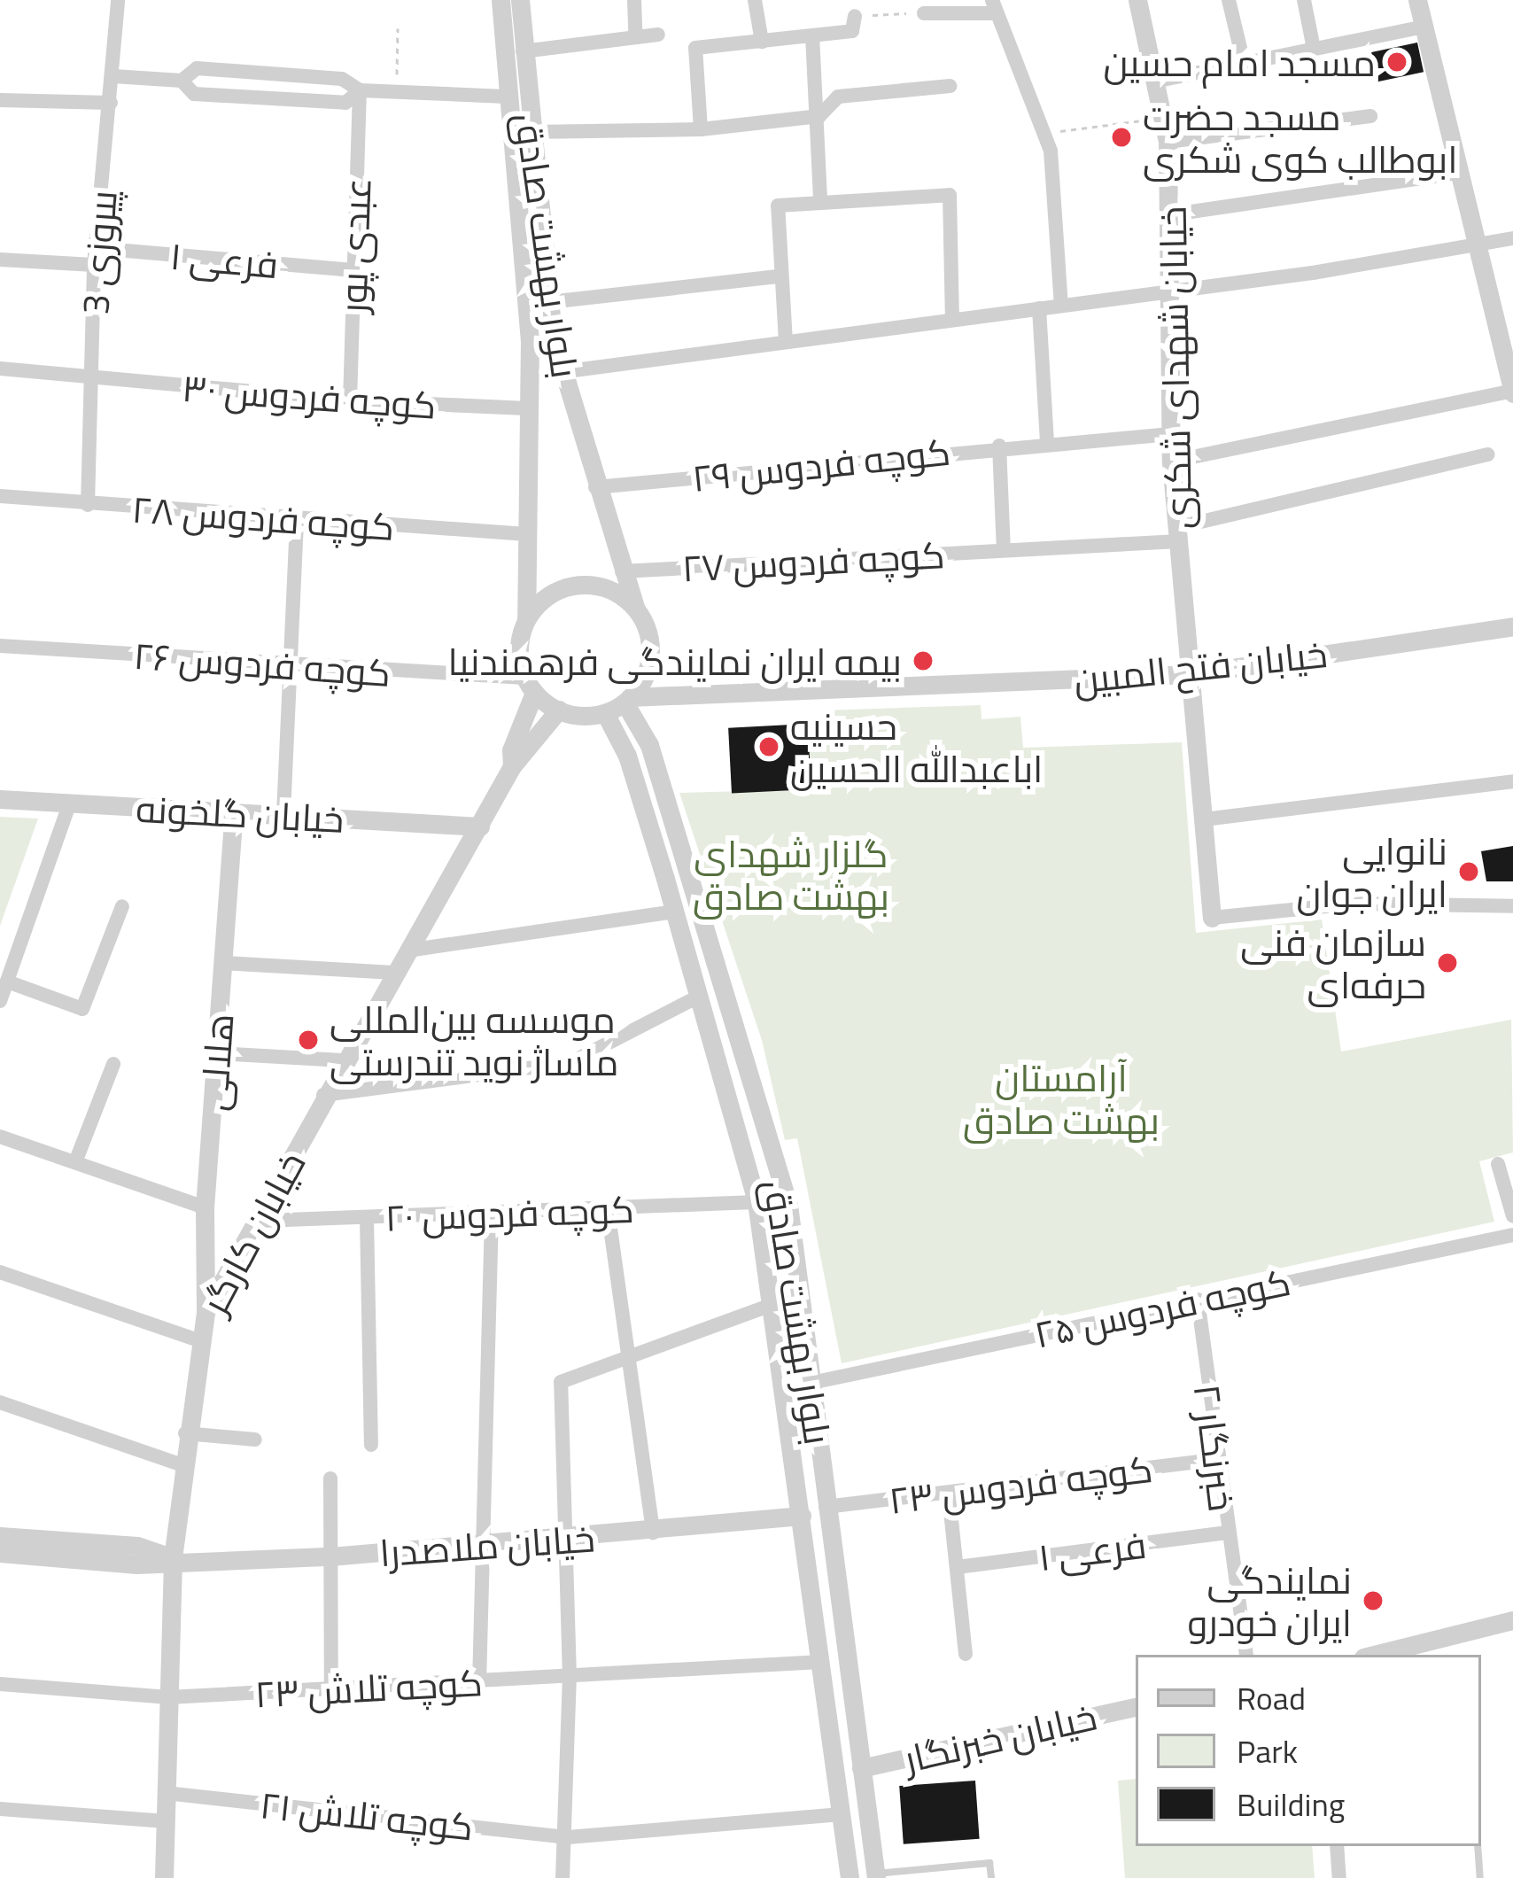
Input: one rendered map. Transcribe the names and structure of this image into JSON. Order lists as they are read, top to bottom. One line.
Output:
{"streets":{"street":["عبدی پور","بلوار بهشت صادق","پیروزی 3","فرعی ۱","خیابان شهدای شکری","کوچه فردوس ۳۰","کوچه فردوس ۲۹","کوچه فردوس ۲۸","کوچه فردوس ۲۷","کوچه فردوس ۲۶","خیابان فتح المبین","خیابان گلخونه","هلالی","کوچه فردوس ۲۰","خیابان کارگر","کوچه فردوس ۲۵","خبرنگار ۲","کوچه فردوس ۲۳","خیابان ملاصدرا","کوچه تلاش ۲۳","خیابان خبرنگار","کوچه تلاش ۲۱"]},"crossings":[["عبدی پور","فرعی ۱"],["عبدی پور","کوچه فردوس ۳۰"],["بلوار بهشت صادق","کوچه فردوس ۳۰"],["بلوار بهشت صادق","کوچه فردوس ۲۹"],["بلوار بهشت صادق","کوچه فردوس ۲۸"],["بلوار بهشت صادق","کوچه فردوس ۲۷"],["بلوار بهشت صادق","کوچه فردوس ۲۶"],["بلوار بهشت صادق","خیابان فتح المبین"],["بلوار بهشت صادق","کوچه فردوس ۲۰"],["بلوار بهشت صادق","خیابان کارگر"],["بلوار بهشت صادق","کوچه فردوس ۲۵"],["بلوار بهشت صادق","کوچه فردوس ۲۳"],["بلوار بهشت صادق","خیابان ملاصدرا"],["بلوار بهشت صادق","کوچه تلاش ۲۳"],["بلوار بهشت صادق","خیابان خبرنگار"],["بلوار بهشت صادق","کوچه تلاش ۲۱"],["پیروزی 3","فرعی ۱"],["پیروزی 3","کوچه فردوس ۳۰"],["پیروزی 3","کوچه فردوس ۲۸"],["فرعی ۱","خبرنگار ۲"],["خیابان شهدای شکری","کوچه فردوس ۲۹"],["خیابان شهدای شکری","کوچه فردوس ۲۷"],["خیابان شهدای شکری","خیابان فتح المبین"],["کوچه فردوس ۲۶","خیابان فتح المبین"],["کوچه فردوس ۲۶","خیابان کارگر"],["خیابان فتح المبین","خیابان کارگر"],["خیابان گلخونه","هلالی"],["خیابان گلخونه","خیابان کارگر"],["هلالی","خیابان کارگر"],["کوچه فردوس ۲۰","خیابان کارگر"],["خیابان کارگر","خیابان ملاصدرا"],["خیابان کارگر","کوچه تلاش ۲۳"],["خیابان کارگر","کوچه تلاش ۲۱"],["کوچه فردوس ۲۵","خبرنگار ۲"],["خبرنگار ۲","کوچه فردوس ۲۳"]],"parks":["گلزار شهدای بهشت صادق","آرامستان بهشت صادق"],"places":["مسجد امام حسین","مسجد حضرت ابوطالب کوی شکری","بیمه ایران نمایندگی فرهمندنیا","حسینیه اباعبدالله الحسین","نانوایی ایران جوان","سازمان فنی حرفه‌ای","موسسه بین‌المللی ماساژ نوید تندرستی","نمایندگی ایران خودرو"],"legend":["Road","Park","Building"]}
